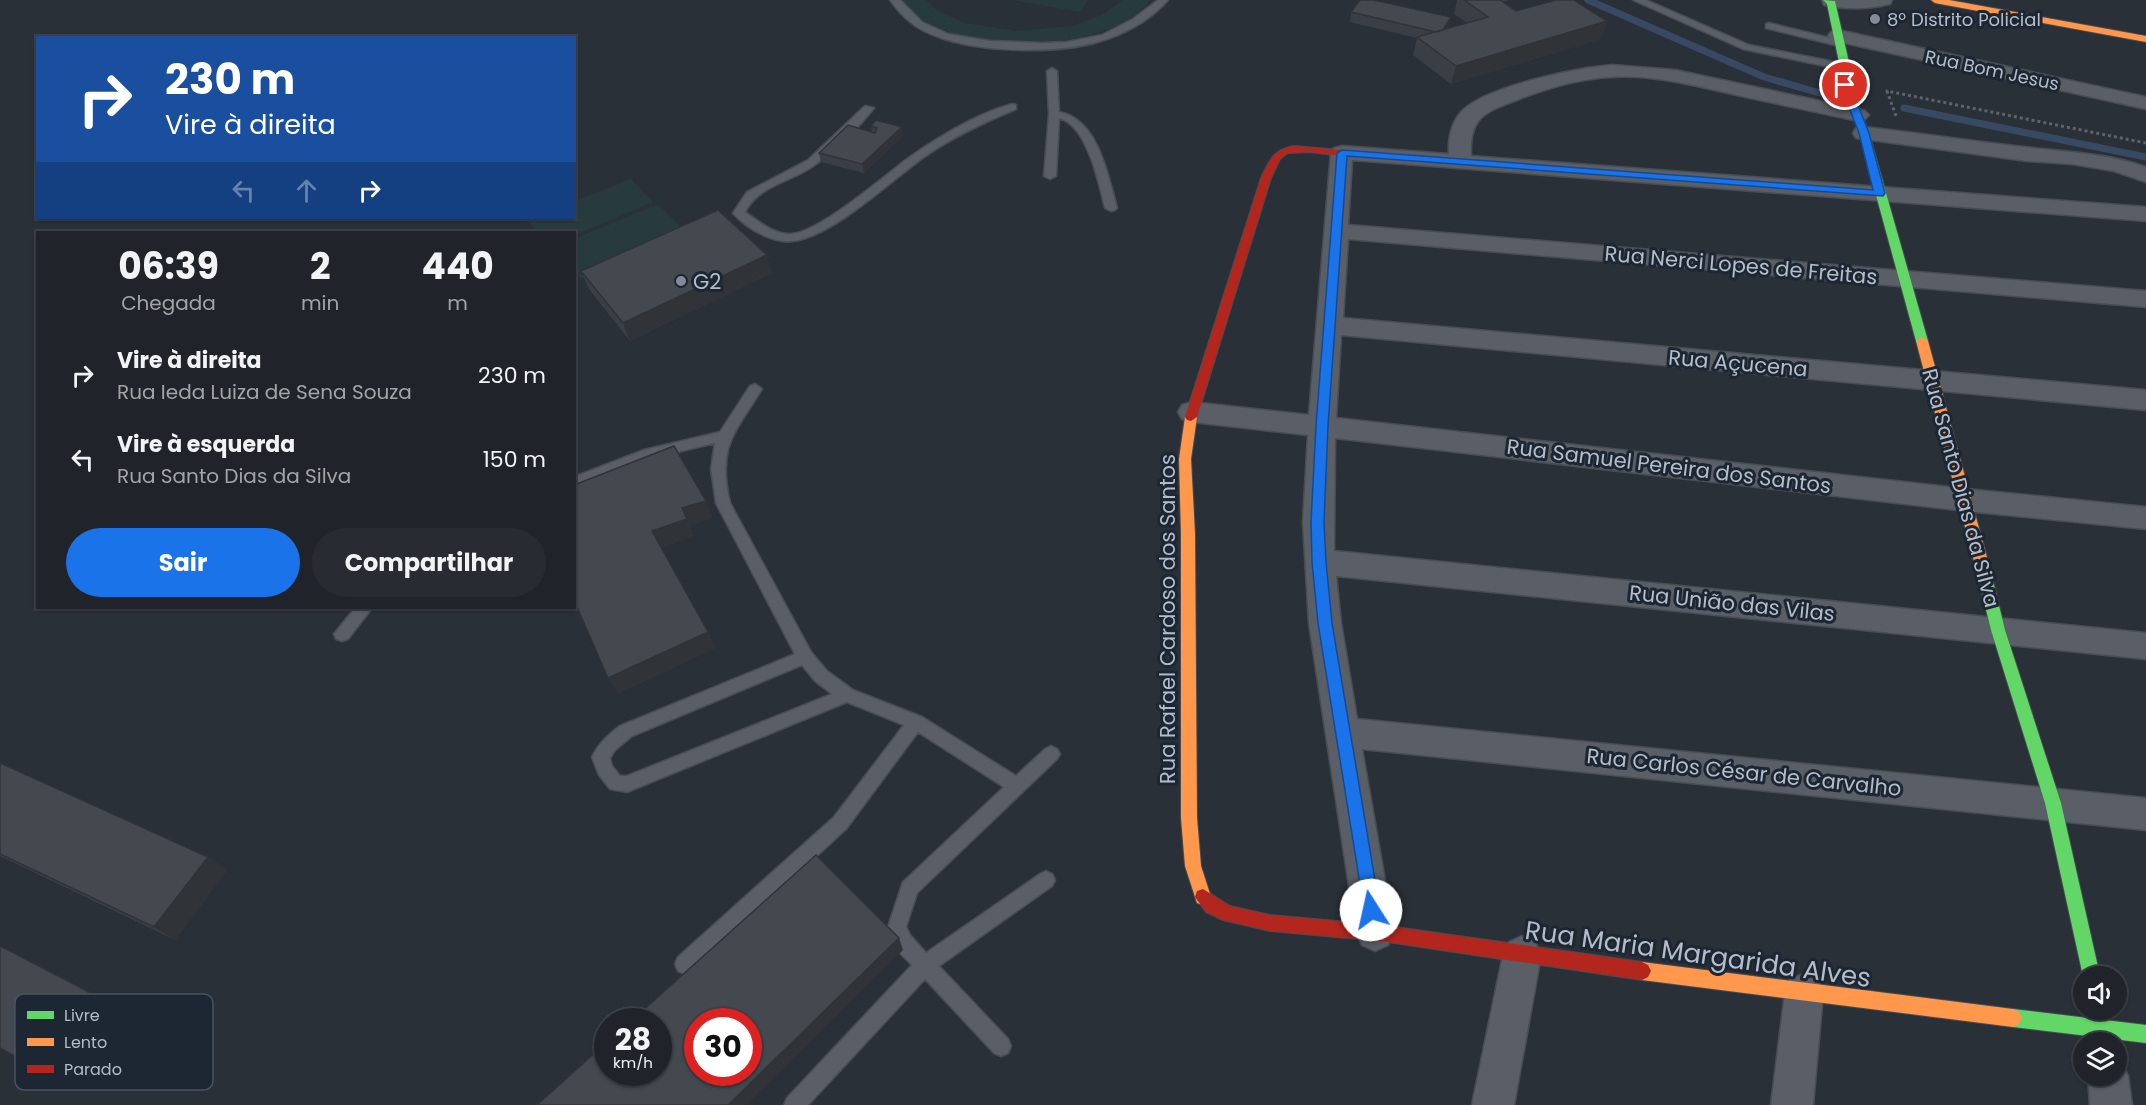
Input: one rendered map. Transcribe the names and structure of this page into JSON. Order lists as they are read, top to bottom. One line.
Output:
{"streets":{"street":["Rua Bom Jesus","Rua Nerci Lopes de Freitas","Rua Açucena","Rua Samuel Pereira dos Santos","Rua Santo Dias da Silva","Rua União das Vilas","Rua Rafael Cardoso dos Santos","Rua Carlos César de Carvalho","Rua Maria Margarida Alves"]},"crossings":[["Rua Bom Jesus","Rua Santo Dias da Silva"],["Rua Nerci Lopes de Freitas","Rua Santo Dias da Silva"],["Rua Açucena","Rua Santo Dias da Silva"],["Rua Samuel Pereira dos Santos","Rua Santo Dias da Silva"],["Rua Samuel Pereira dos Santos","Rua Rafael Cardoso dos Santos"],["Rua Santo Dias da Silva","Rua União das Vilas"],["Rua Santo Dias da Silva","Rua Carlos César de Carvalho"],["Rua Rafael Cardoso dos Santos","Rua Maria Margarida Alves"]],"places":["8º Distrito Policial","G2"],"legend":["Livre","Lento","Parado"],"page":{"turn":["230 m","Vire à direita"],"eta":["06:39","Chegada","2","min","440","m"],"list":[{"name":"Vire à direita","note":"Rua Ieda Luiza de Sena Souza","value":"230 m"},{"name":"Vire à esquerda","note":"Rua Santo Dias da Silva","value":"150 m"}],"buttons":["Sair","Compartilhar"],"speed":"28 km/h","limit":"30"}}
